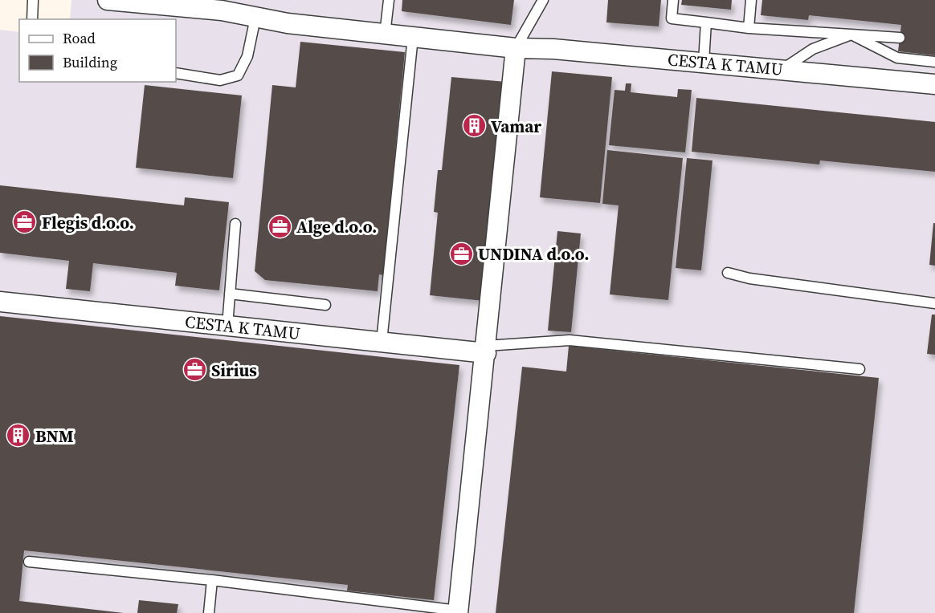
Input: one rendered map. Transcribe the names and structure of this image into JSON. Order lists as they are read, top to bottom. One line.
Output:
{"streets":{"street":["CESTA K TAMU"]},"places":{"building":["Vamar","BNM"],"office":["Flegis d.o.o.","Alge d.o.o.","UNDINA d.o.o.","Sirius"]},"legend":["Road","Building"]}
